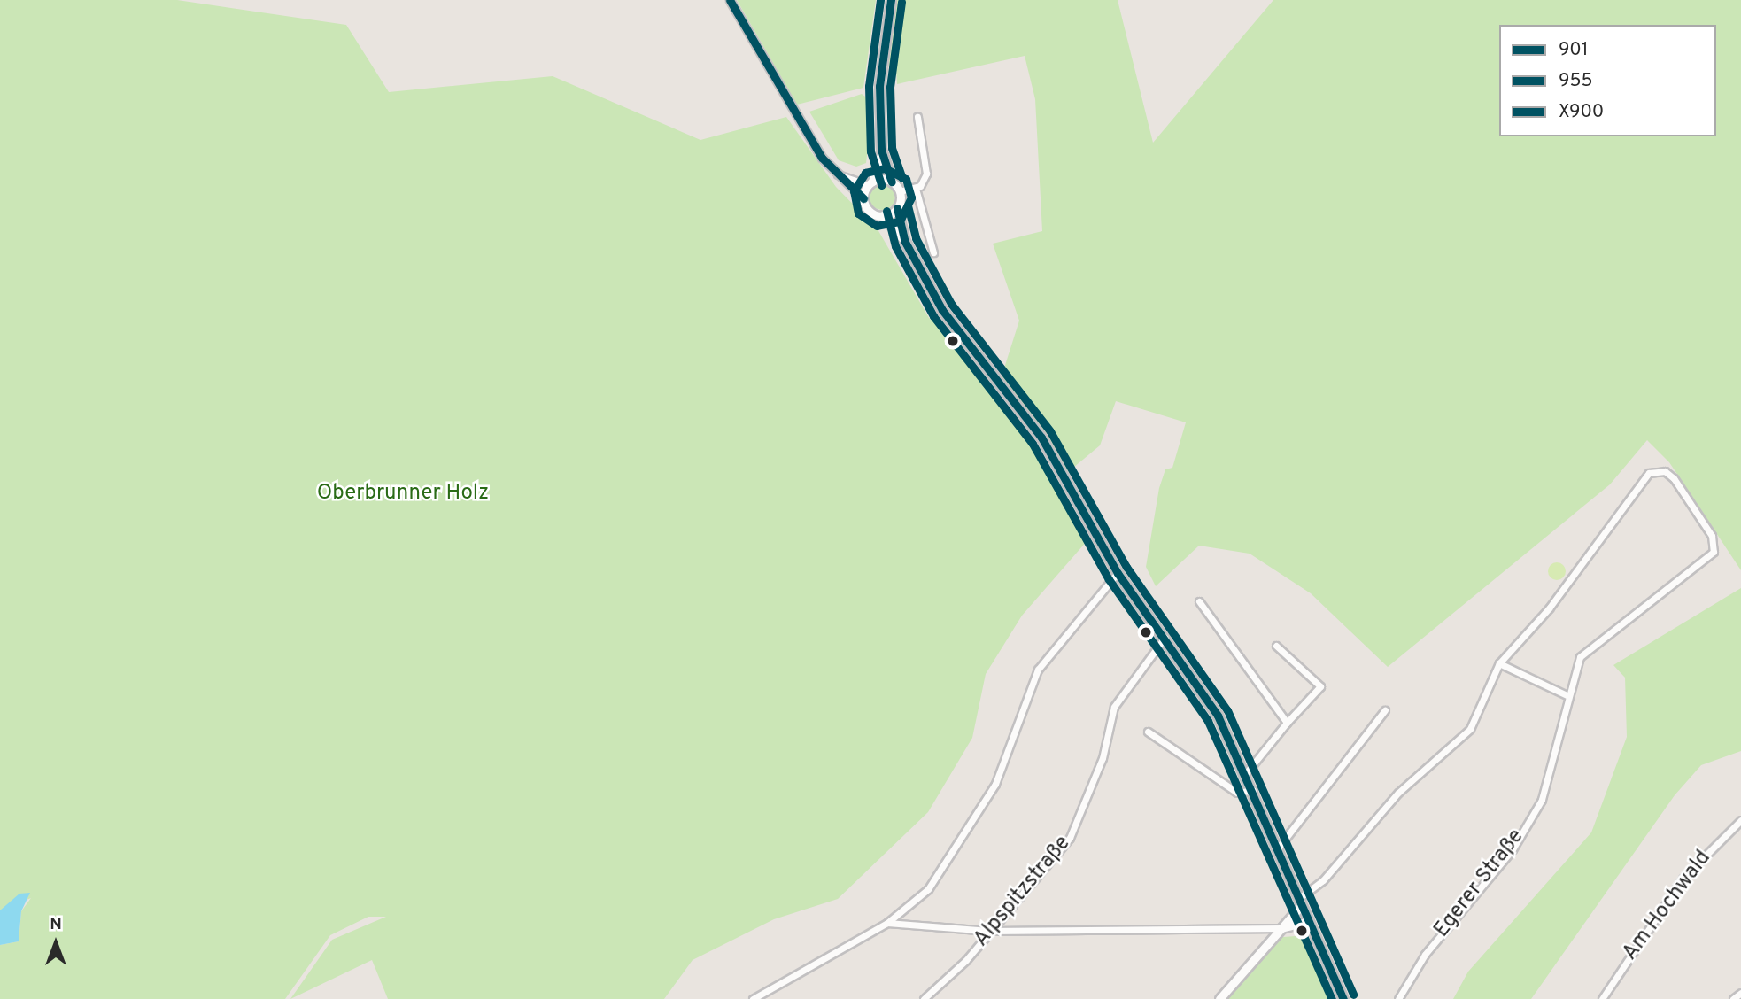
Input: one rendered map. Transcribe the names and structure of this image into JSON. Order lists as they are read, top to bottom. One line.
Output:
{"streets":{"street":["Egerer Straße","Alpspitzstraße","Am Hochwald"]},"parks":["Oberbrunner Holz"],"lines":["transit line 901","transit line 955","transit line X900"],"legend":["901","955","X900"],"north":"top"}
